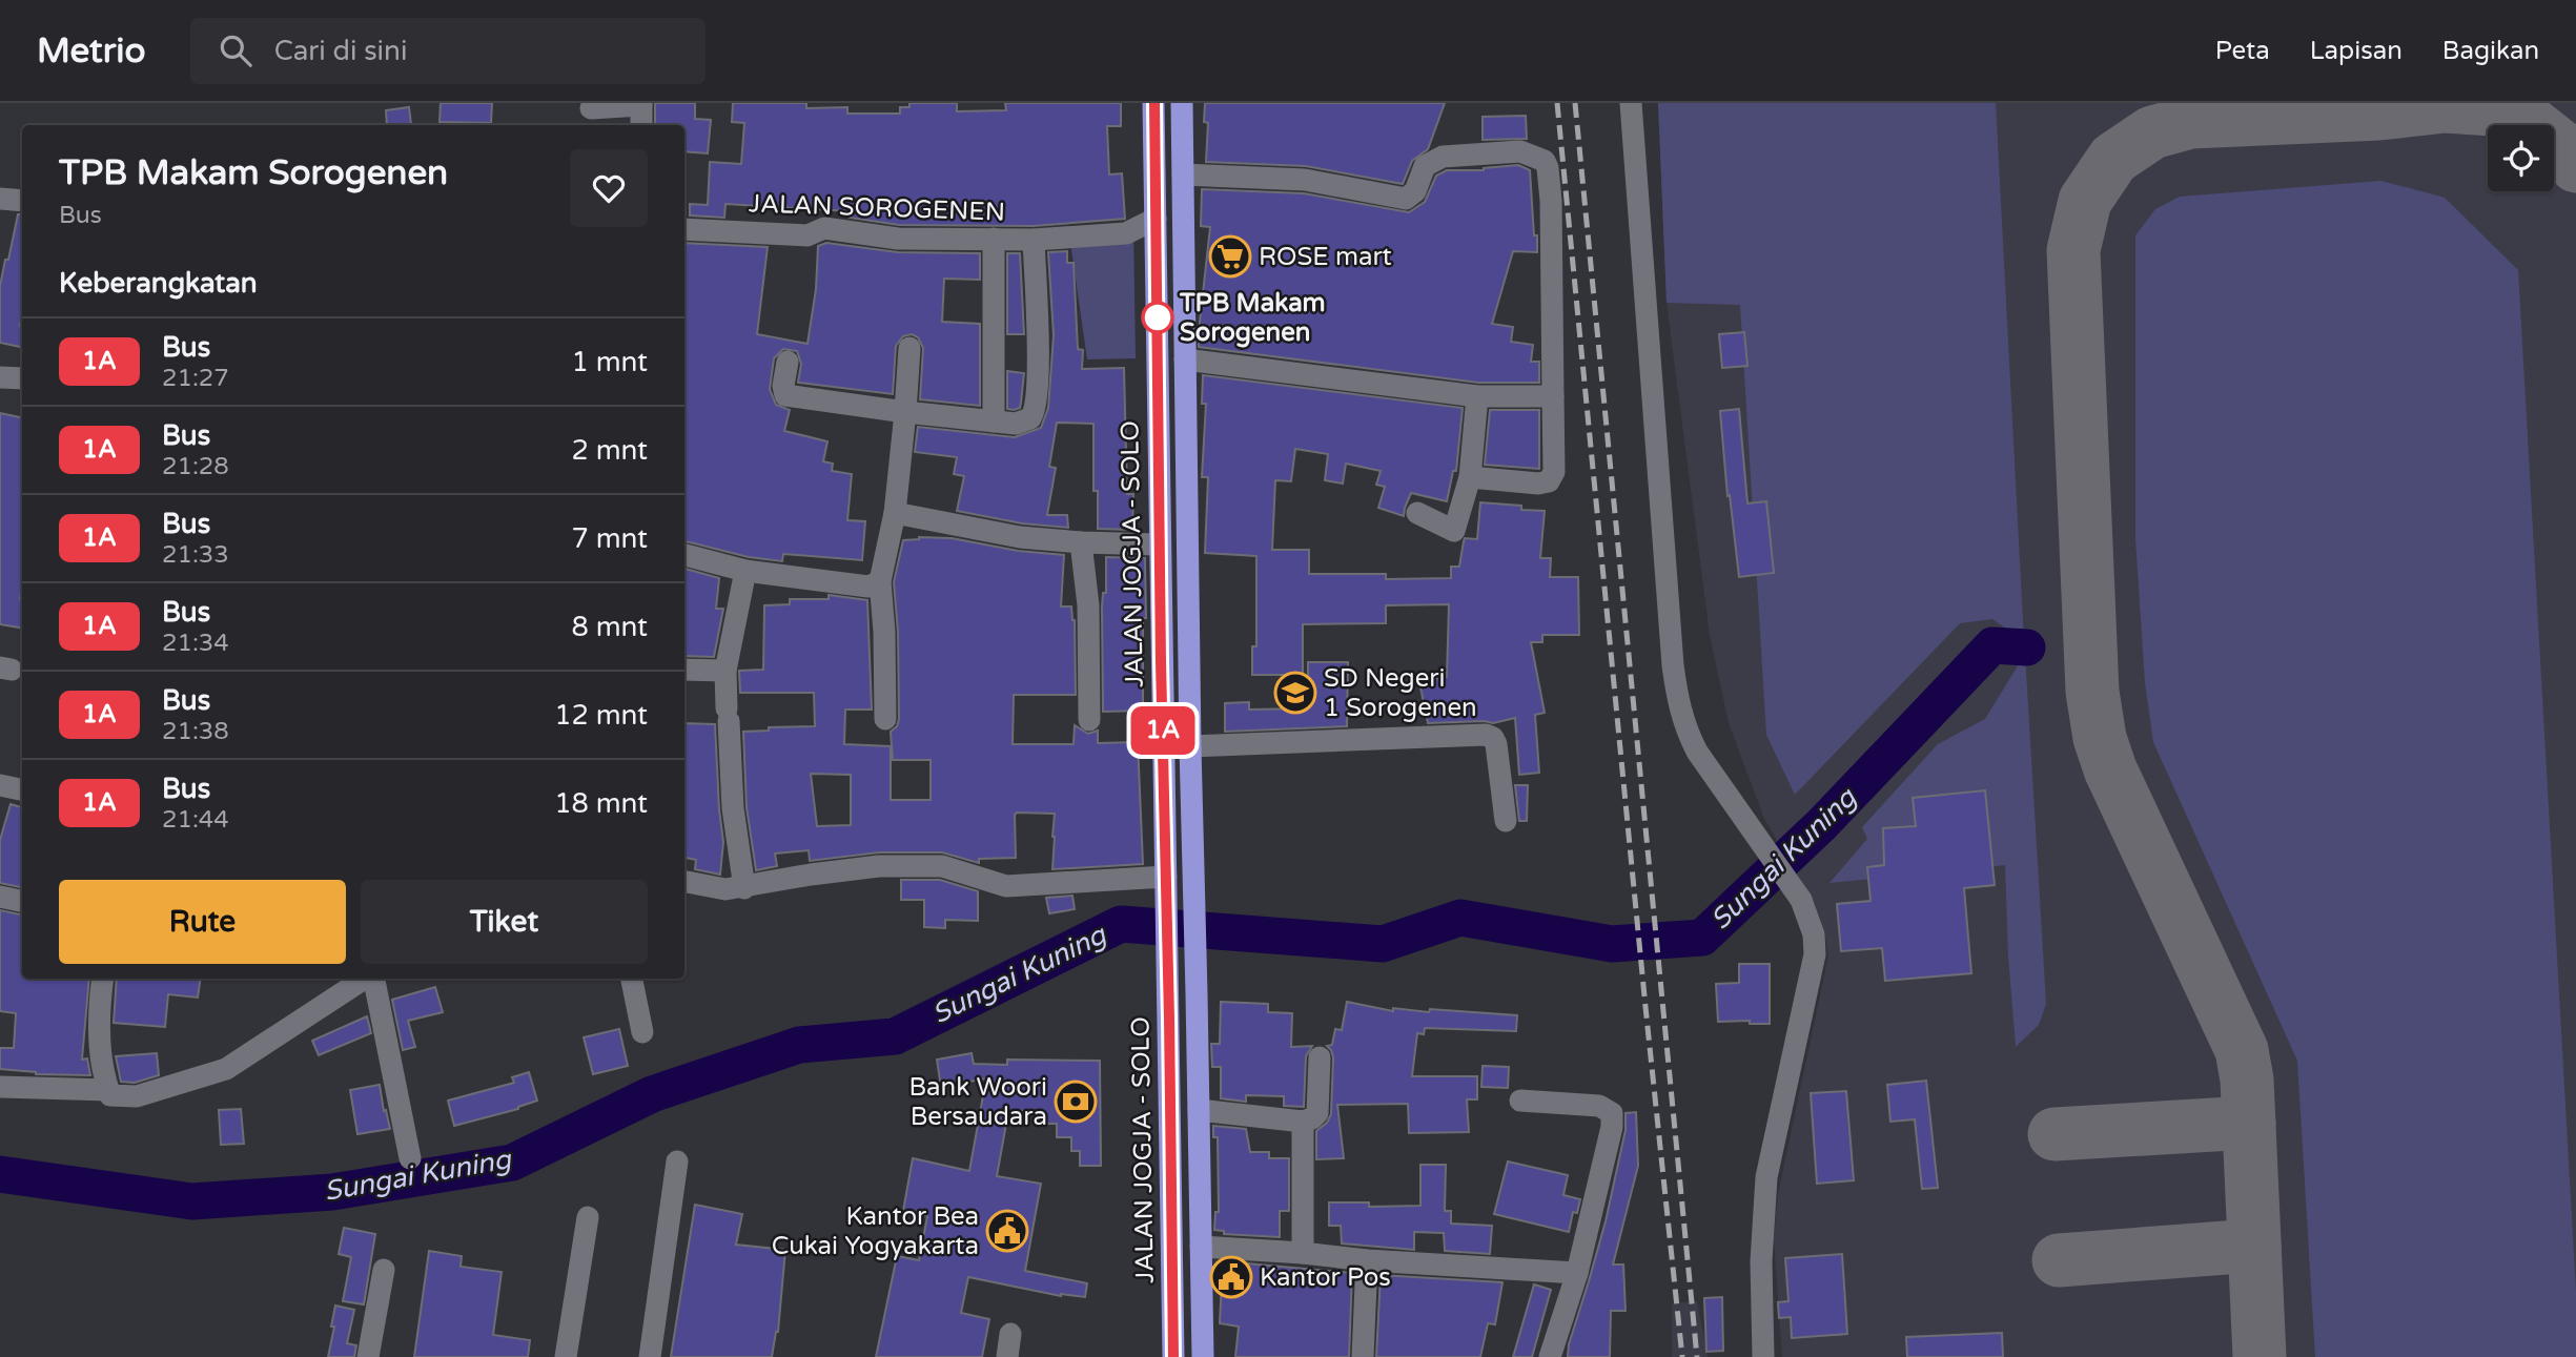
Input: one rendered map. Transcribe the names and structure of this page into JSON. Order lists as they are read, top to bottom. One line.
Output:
{"streets":{"highway":["JALAN JOGJA - SOLO"],"street":["JALAN SOROGENEN"]},"crossings":[["JALAN SOROGENEN","JALAN JOGJA - SOLO"]],"water":["Sungai Kuning"],"places":{"supermarket":["ROSE mart"],"other":["TPB Makam Sorogenen"],"school or university":["SD Negeri 1 Sorogenen"],"bank":["Bank Woori Bersaudara"],"public building":["Kantor Bea Cukai Yogyakarta","Kantor Pos"]},"lines":["bus line 1A"],"page":{"header":"Metrio","search":"Cari di sini","nav":["Peta","Lapisan","Bagikan"],"on_map":"1A","heading":[["TPB Makam Sorogenen","Bus"],"Keberangkatan"],"list":[{"mark":"1A","name":"Bus","note":"21:27","value":"1 mnt"},{"mark":"1A","name":"Bus","note":"21:28","value":"2 mnt"},{"mark":"1A","name":"Bus","note":"21:33","value":"7 mnt"},{"mark":"1A","name":"Bus","note":"21:34","value":"8 mnt"},{"mark":"1A","name":"Bus","note":"21:38","value":"12 mnt"},{"mark":"1A","name":"Bus","note":"21:44","value":"18 mnt"}],"buttons":["Rute","Tiket"]}}
